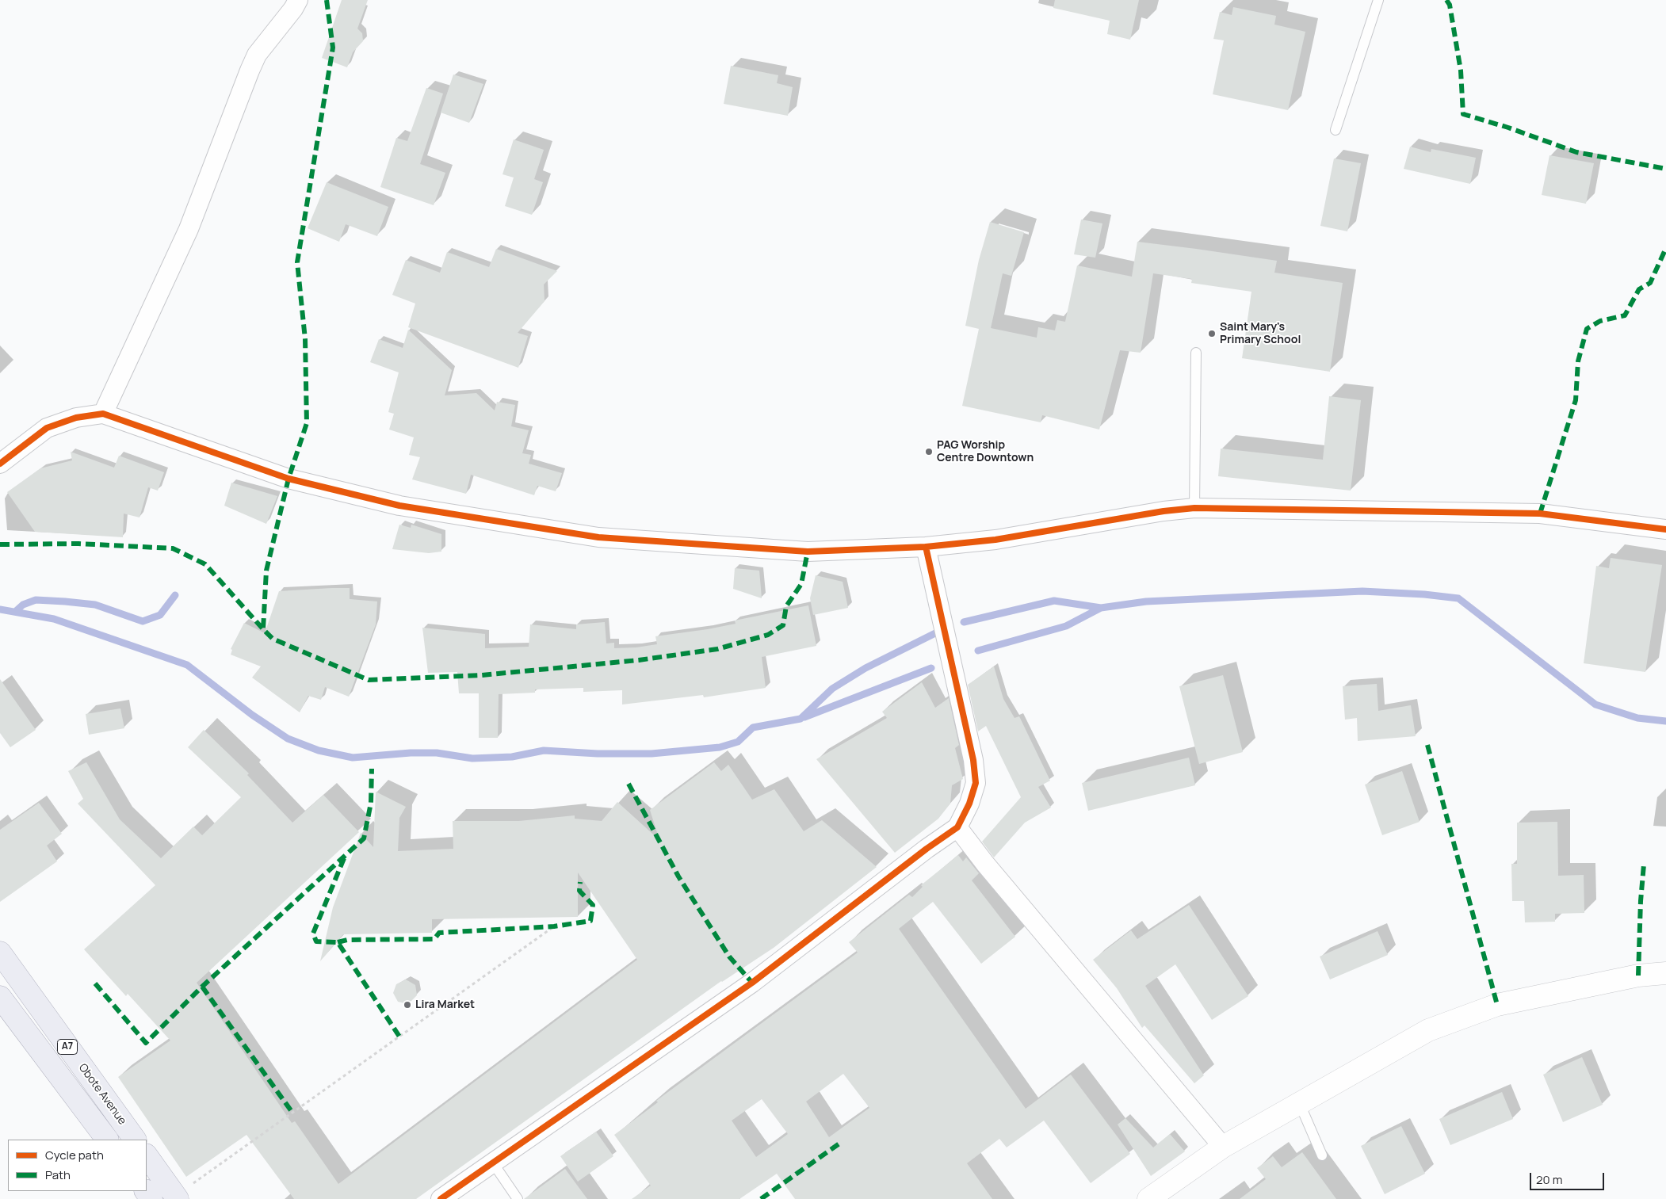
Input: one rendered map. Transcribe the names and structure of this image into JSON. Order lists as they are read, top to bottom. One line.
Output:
{"streets":{"main road":["A7","Obote Avenue"]},"places":["Saint Mary's Primary School","PAG Worship Centre Downtown","Lira Market"],"legend":["Cycle path","Path"],"scale_bar":"20 m"}
